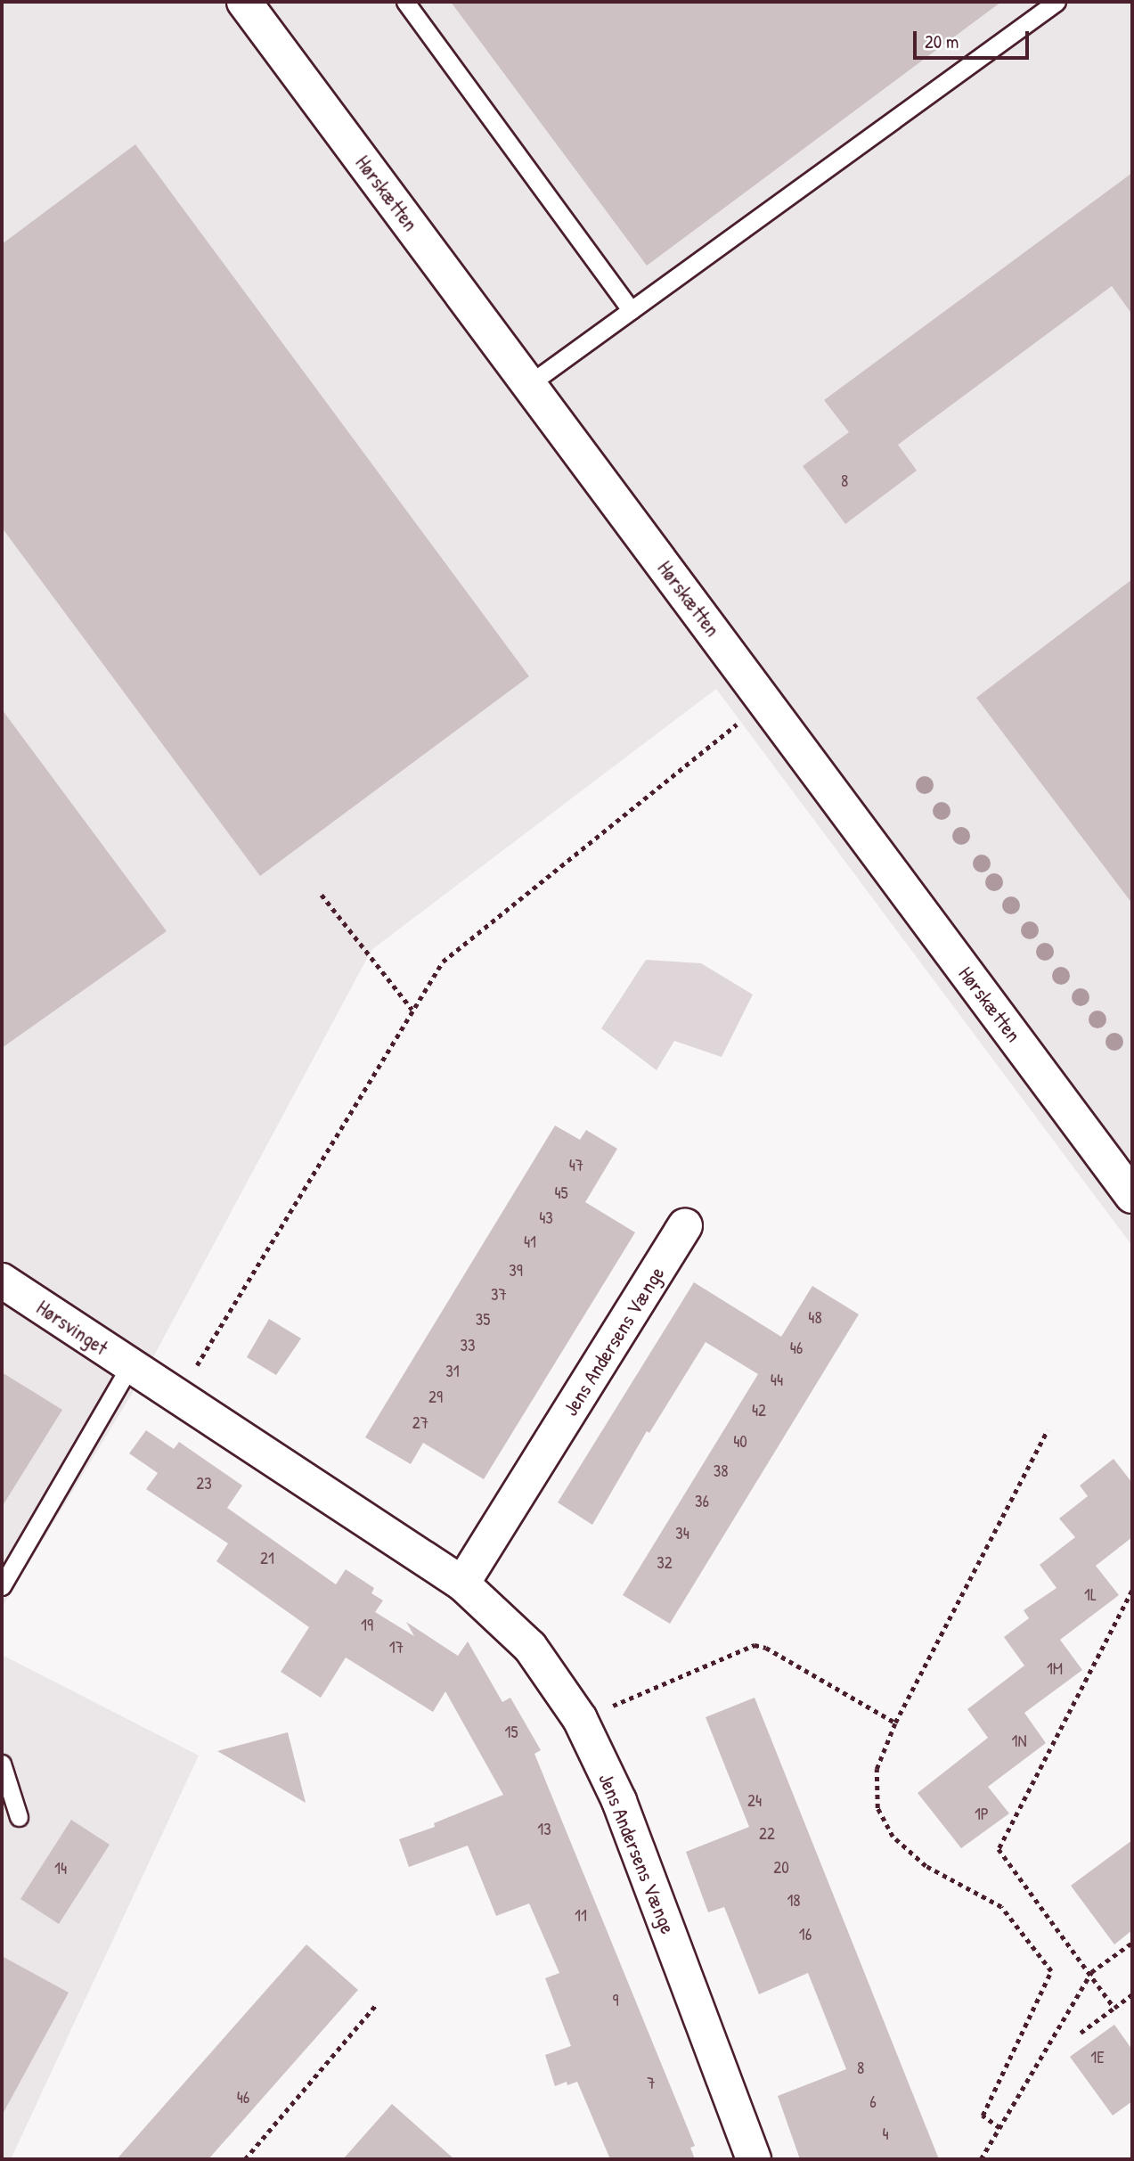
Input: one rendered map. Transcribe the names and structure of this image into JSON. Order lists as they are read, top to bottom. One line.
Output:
{"streets":{"street":["Hørskætten","Hørsvinget","Jens Andersens Vænge"]},"crossings":[["Hørsvinget","Jens Andersens Vænge"]],"house_numbers":["8","47","45","43","41","39","37","48","35","33","46","31","44","29","42","27","40","38","23","36","34","21","32","1L","19","17","1M","15","1N","24","1P","13","22","20","14","18","11","16","9","1E","8","7","46","6","4"],"scale_bar":"20 m"}
